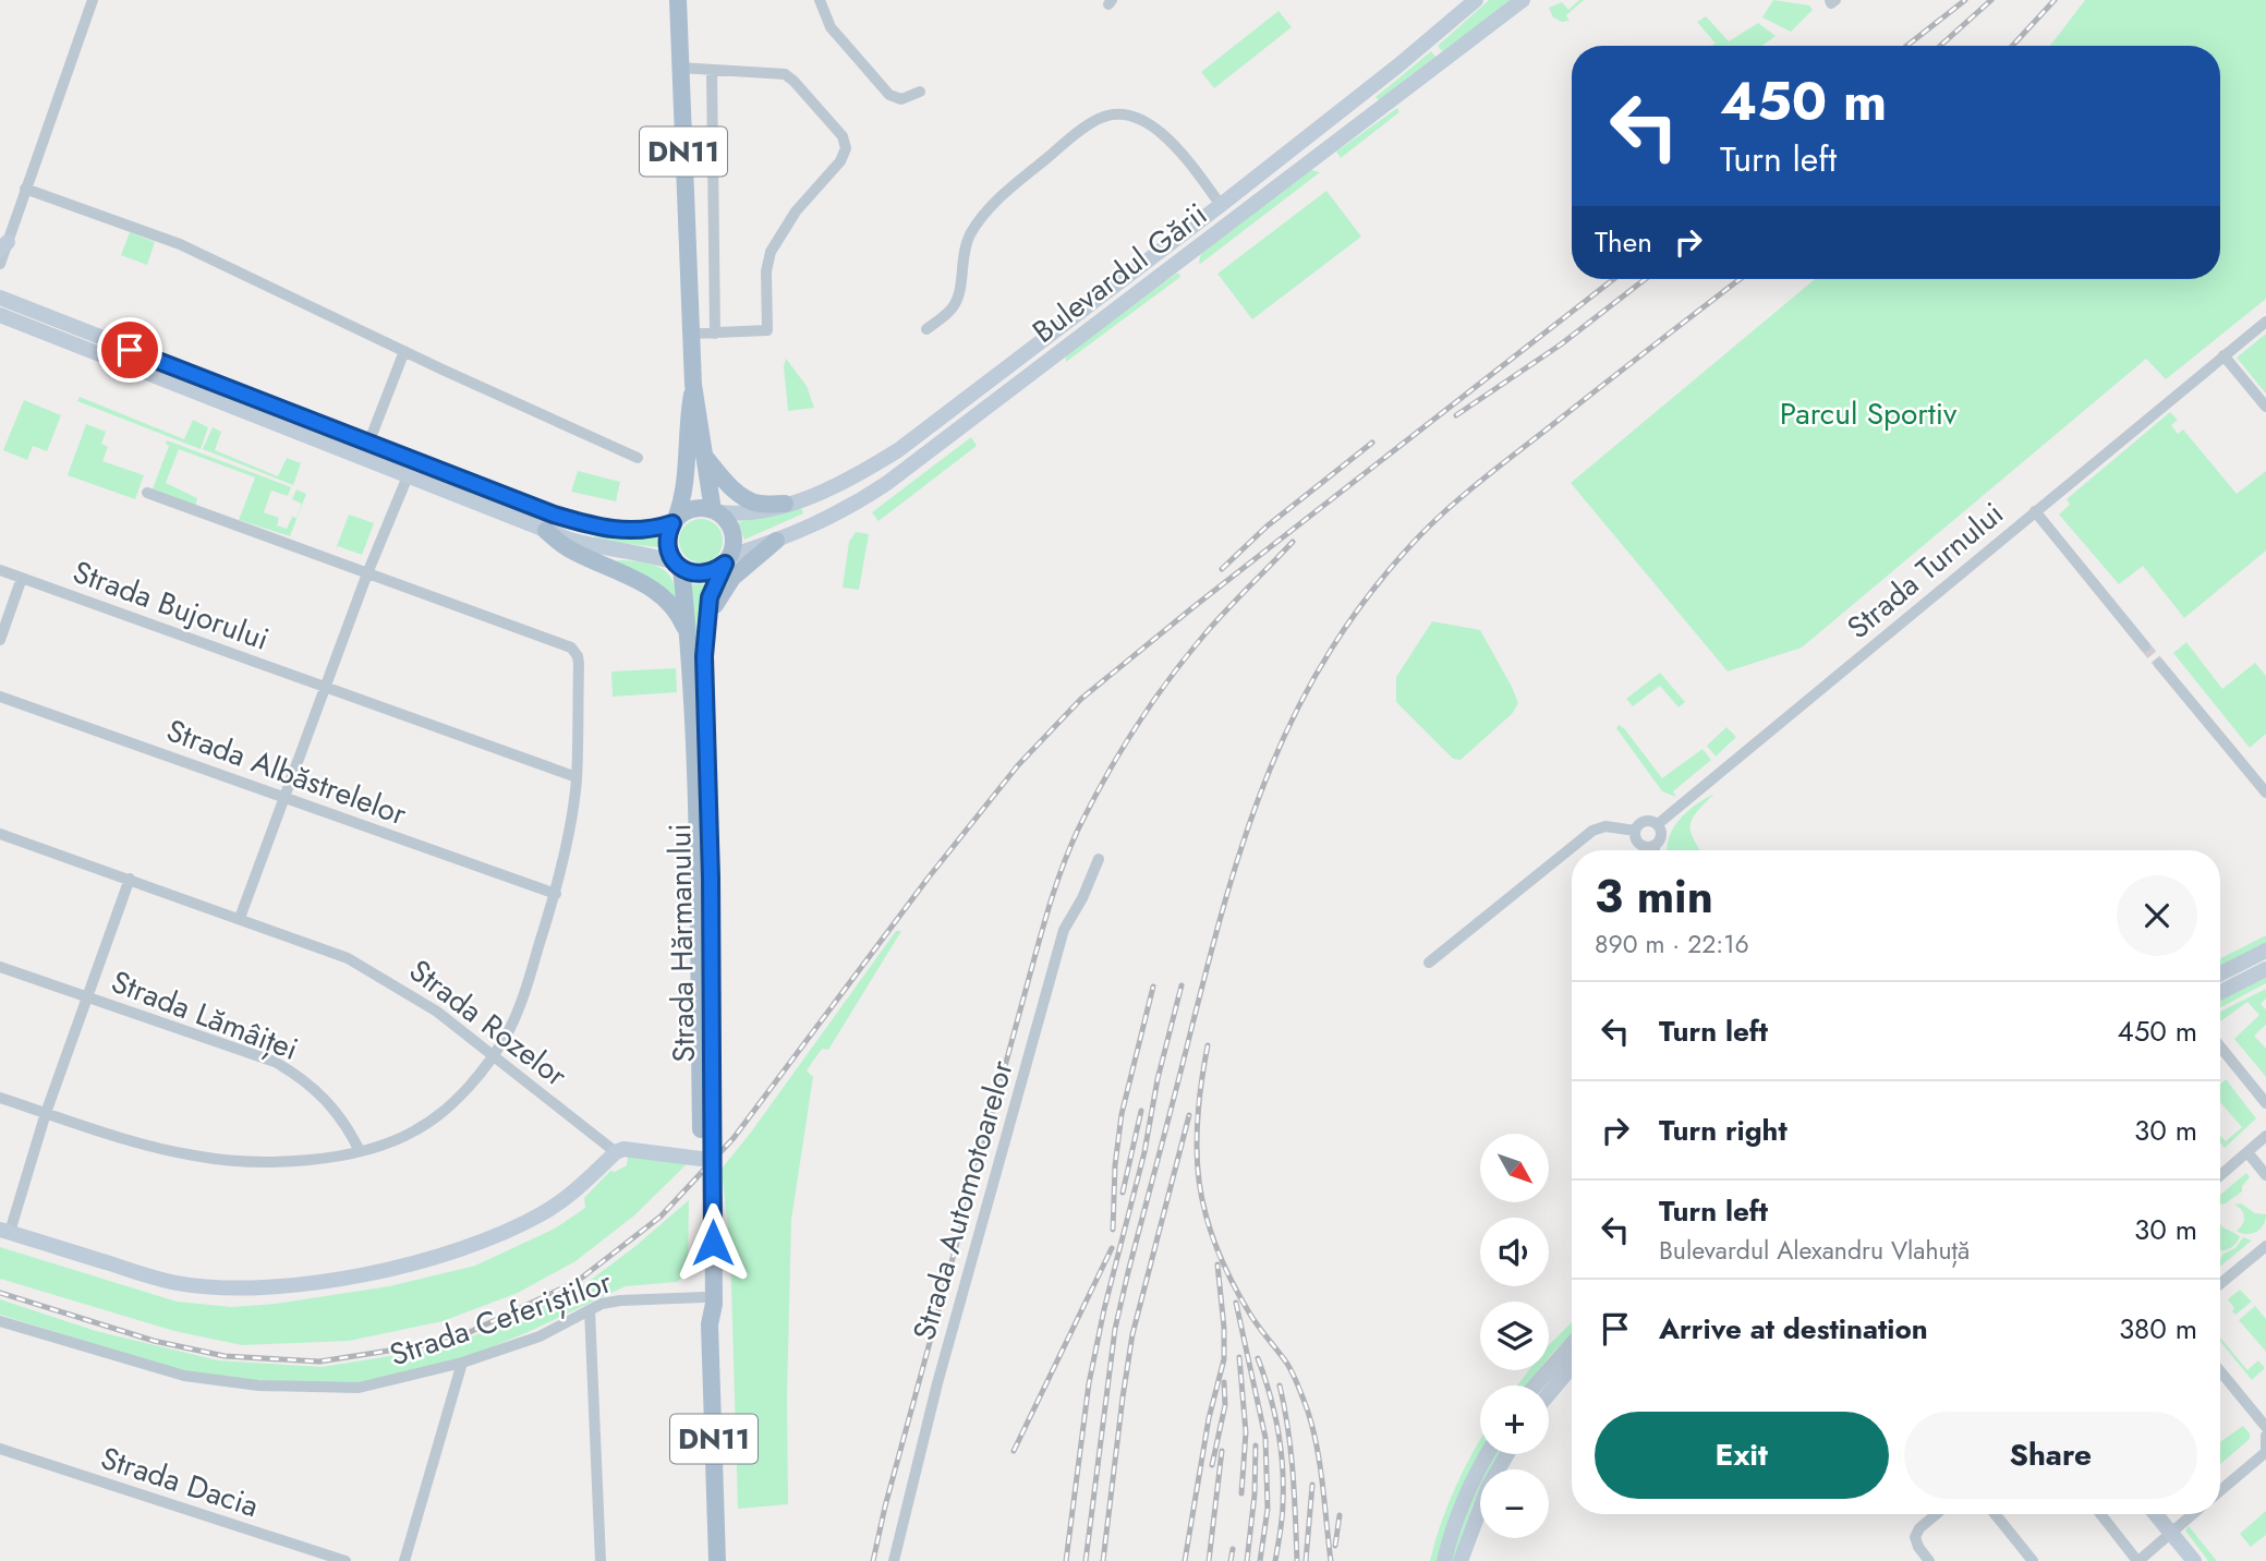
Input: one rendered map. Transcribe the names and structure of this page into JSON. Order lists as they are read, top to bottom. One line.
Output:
{"streets":{"main road":["DN11","Bulevardul Gării","Strada Hărmanului"],"street":["Strada Turnului","Strada Bujorului","Strada Albăstrelelor","Strada Lămâiței","Strada Rozelor","Strada Automotoarelor","Strada Ceferiștilor","Strada Dacia"]},"crossings":[["DN11","Bulevardul Gării"],["DN11","Strada Hărmanului"],["Bulevardul Gării","Strada Hărmanului"],["Strada Hărmanului","Strada Ceferiștilor"]],"parks":["Parcul Sportiv"],"north":"bottom right","page":{"turn":["450 m","Turn left"],"then":"Then","heading":["3 min","890 m · 22:16"],"list":[{"name":"Turn left","value":"450 m"},{"name":"Turn right","value":"30 m"},{"name":"Turn left","note":"Bulevardul Alexandru Vlahuță","value":"30 m"},{"name":"Arrive at destination","value":"380 m"}],"map_buttons":["+","−"],"buttons":["Exit","Share"]}}
